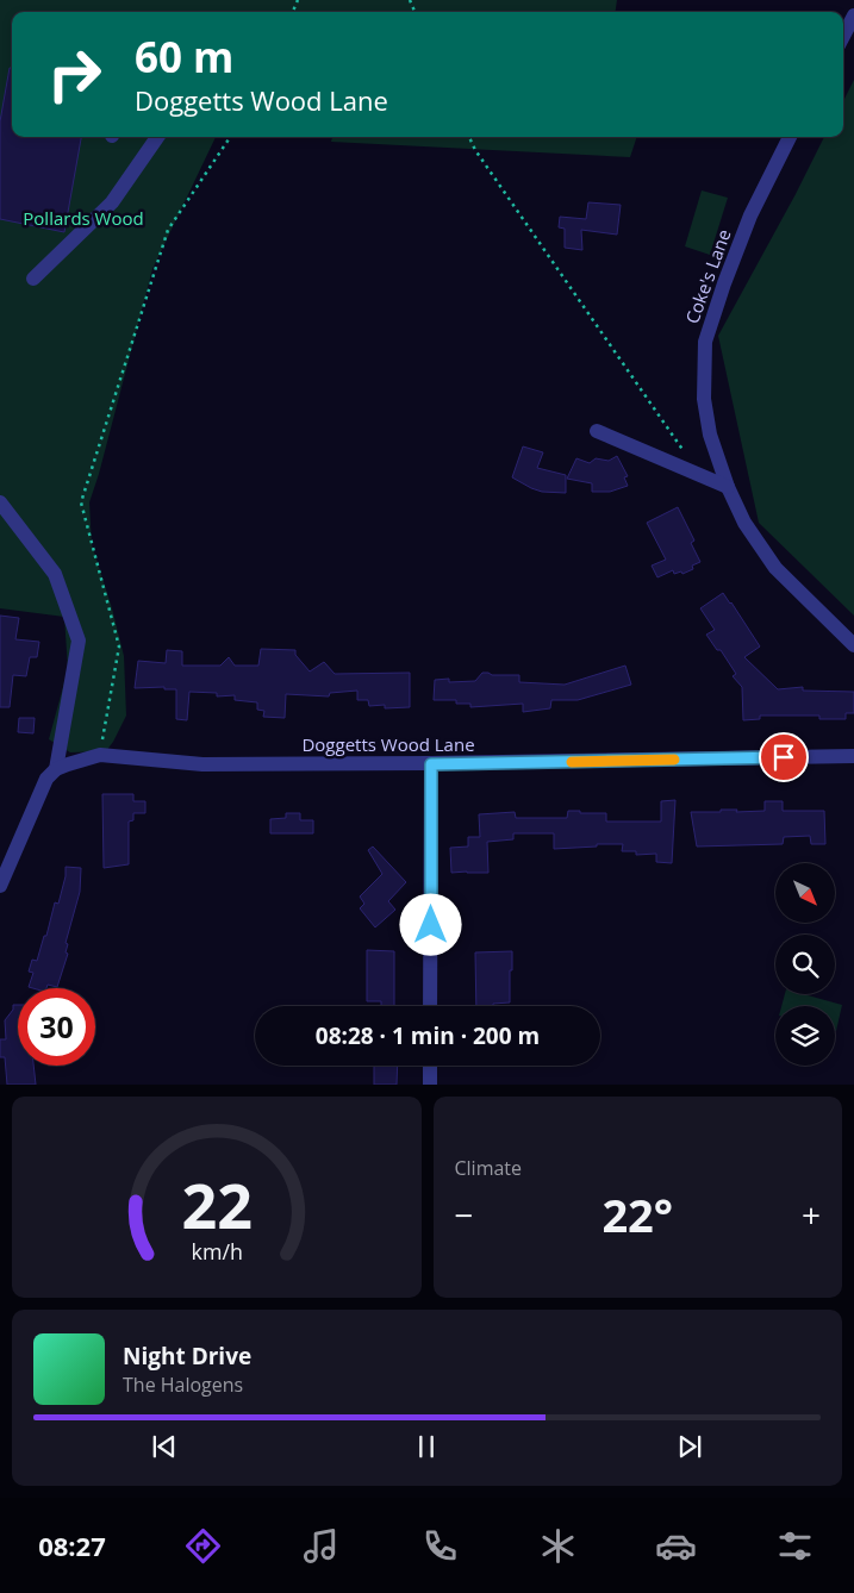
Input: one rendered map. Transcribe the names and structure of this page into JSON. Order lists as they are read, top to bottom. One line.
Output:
{"streets":{"street":["Coke's Lane","Doggetts Wood Lane"]},"parks":["Pollards Wood"],"north":"bottom right","page":{"turn":["60 m","Doggetts Wood Lane"],"limit":"30","trip":"08:28 · 1 min · 200 m","tile":"Climate","heat":["−","22°","+"],"song":["Night Drive","The Halogens"],"tabs":"08:27","gauge":["22","km/h"]}}
